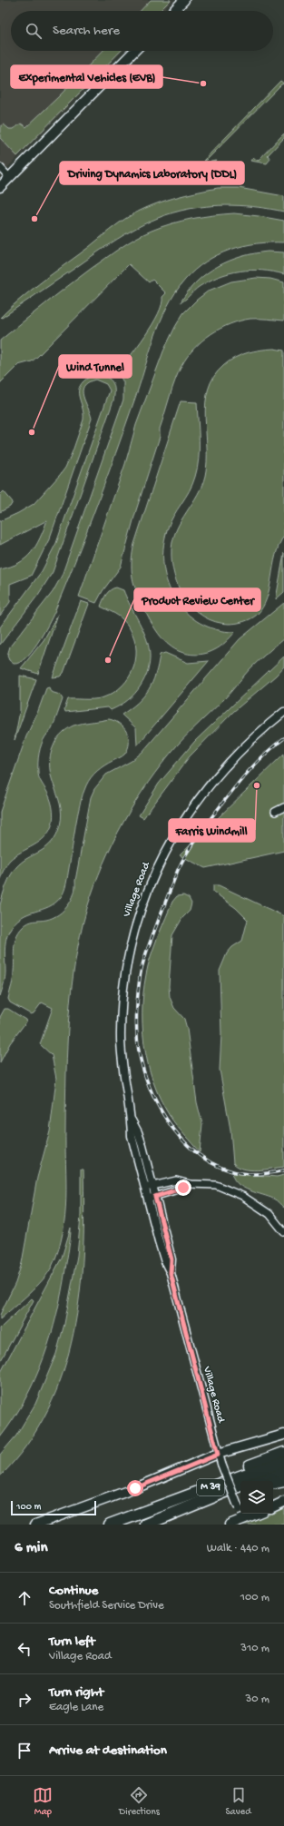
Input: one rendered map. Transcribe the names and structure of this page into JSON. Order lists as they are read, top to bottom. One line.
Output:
{"streets":{"highway":["M 39"],"street":["Village Road"]},"places":["Experimental Vehicles (EVB)","Driving Dynamics Laboratory (DDL)","Wind Tunnel","Product Review Center","Farris Windmill"],"scale_bar":"100 m","page":{"search":"Search here","scale":"100 m","heading":["6 min","Walk · 440 m"],"list":[["Continue","Southfield Service Drive","100 m"],["Turn left","Village Road","310 m"],["Turn right","Eagle Lane","30 m"],"Arrive at destination"],"nav":["Map","Directions","Saved"]}}
